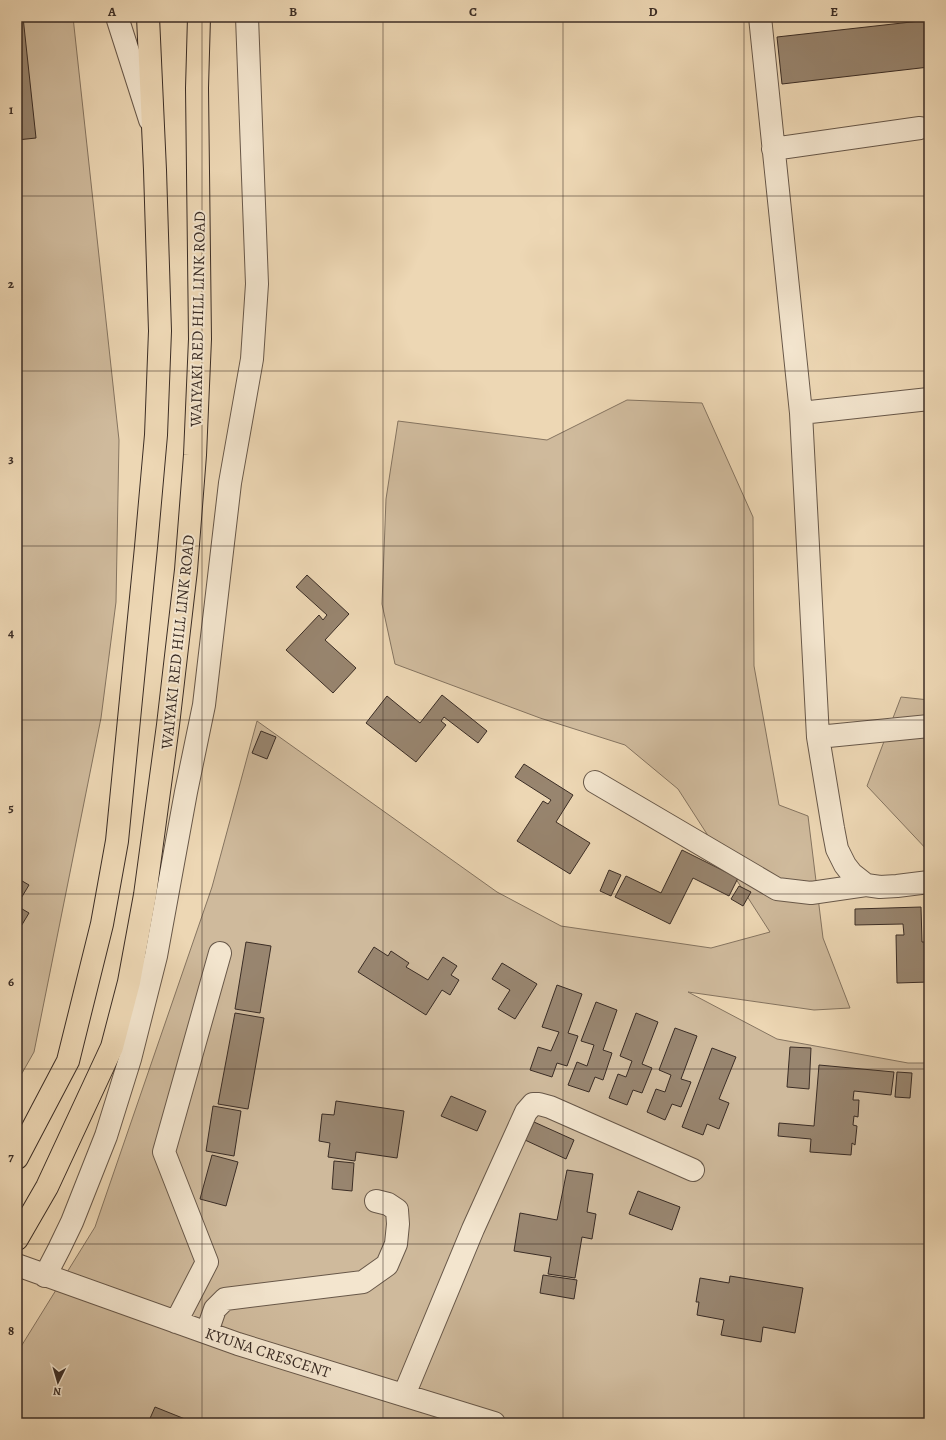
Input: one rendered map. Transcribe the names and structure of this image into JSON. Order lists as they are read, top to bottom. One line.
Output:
{"streets":{"main road":["WAIYAKI RED HILL LINK ROAD"],"street":["KYUNA CRESCENT"]},"north":"bottom","grid":{"columns":["A","B","C","D","E"],"rows":["1","2","3","4","5","6","7","8"]}}
